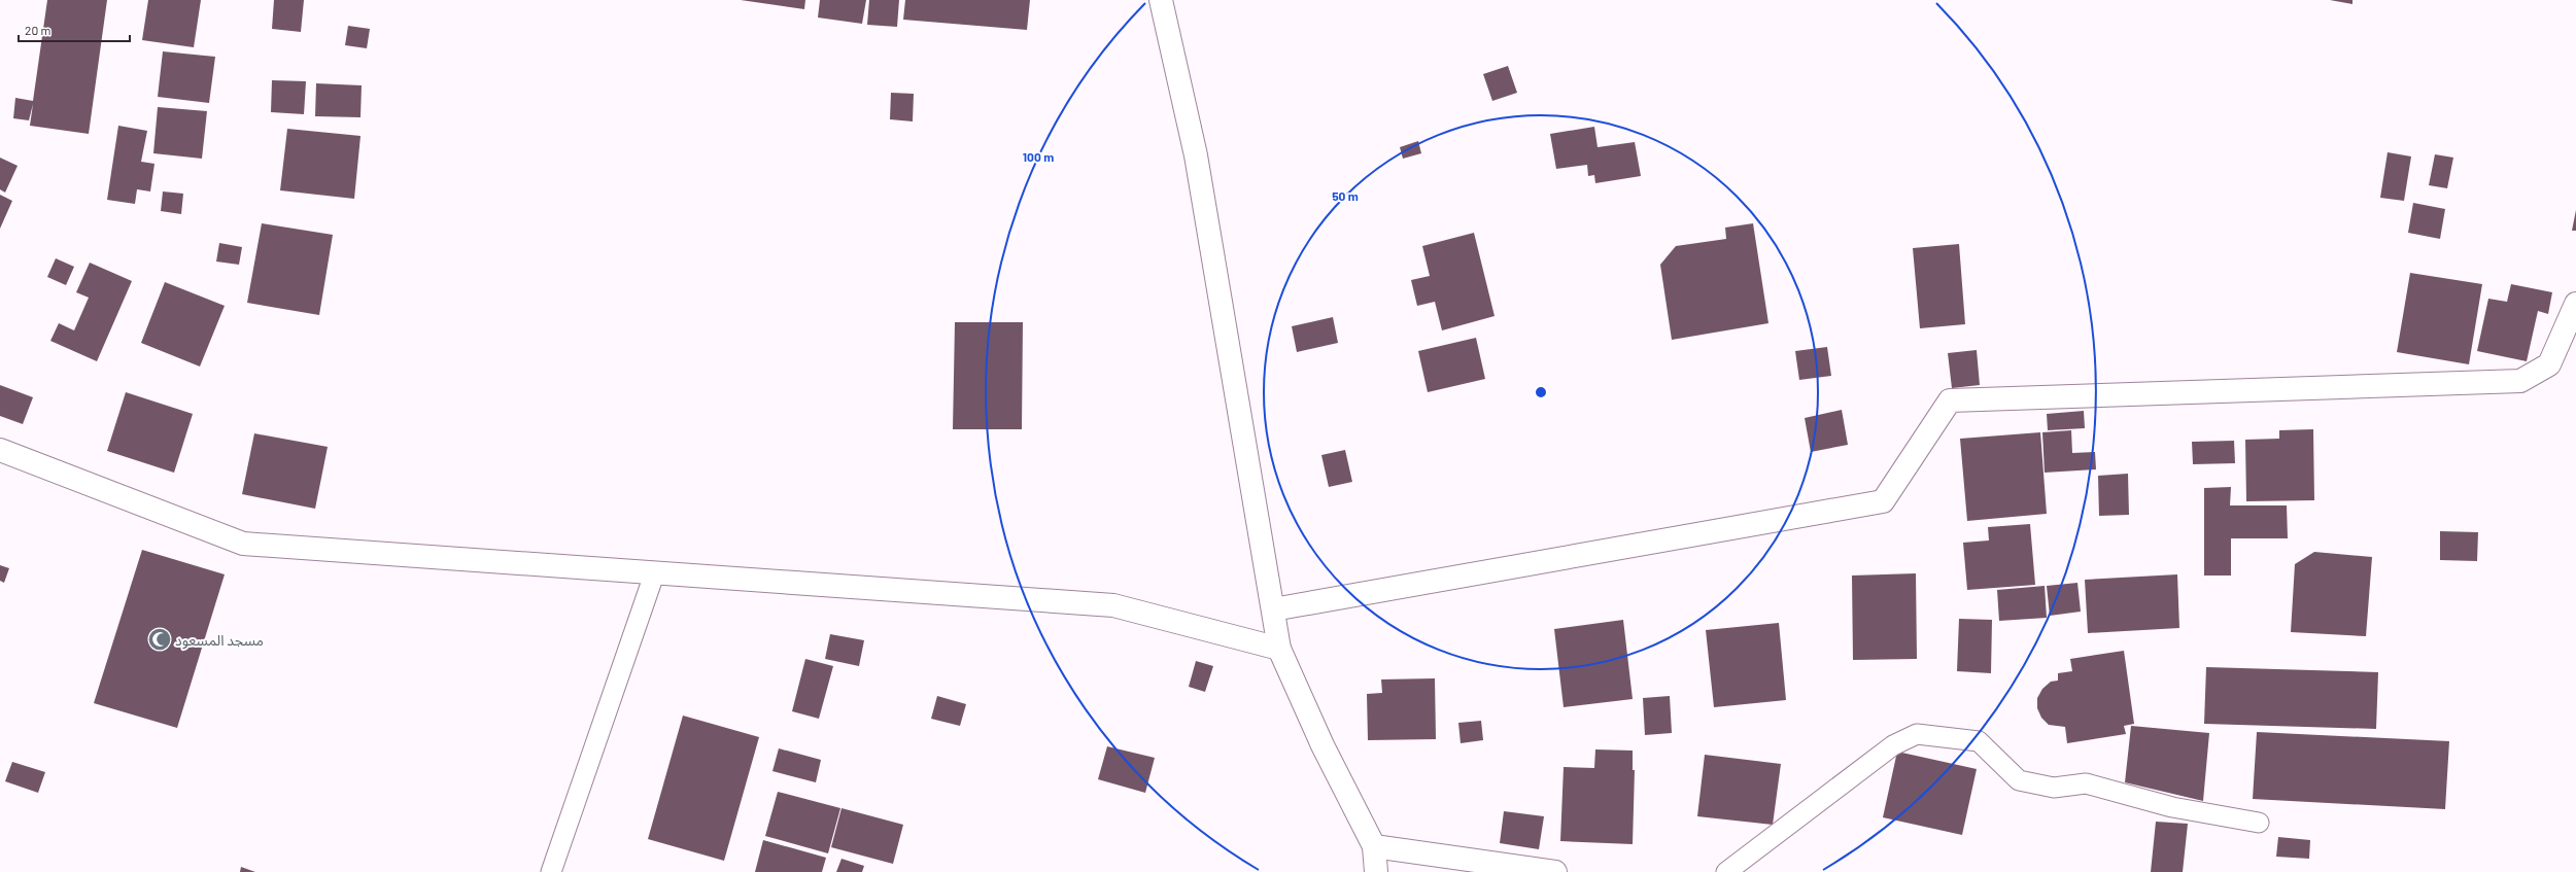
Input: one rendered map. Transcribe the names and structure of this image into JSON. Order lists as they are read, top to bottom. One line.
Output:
{"places":{"mosque":["مسجد المسعود"]},"scale_bar":"20 m","rings":["100 m","50 m"]}
